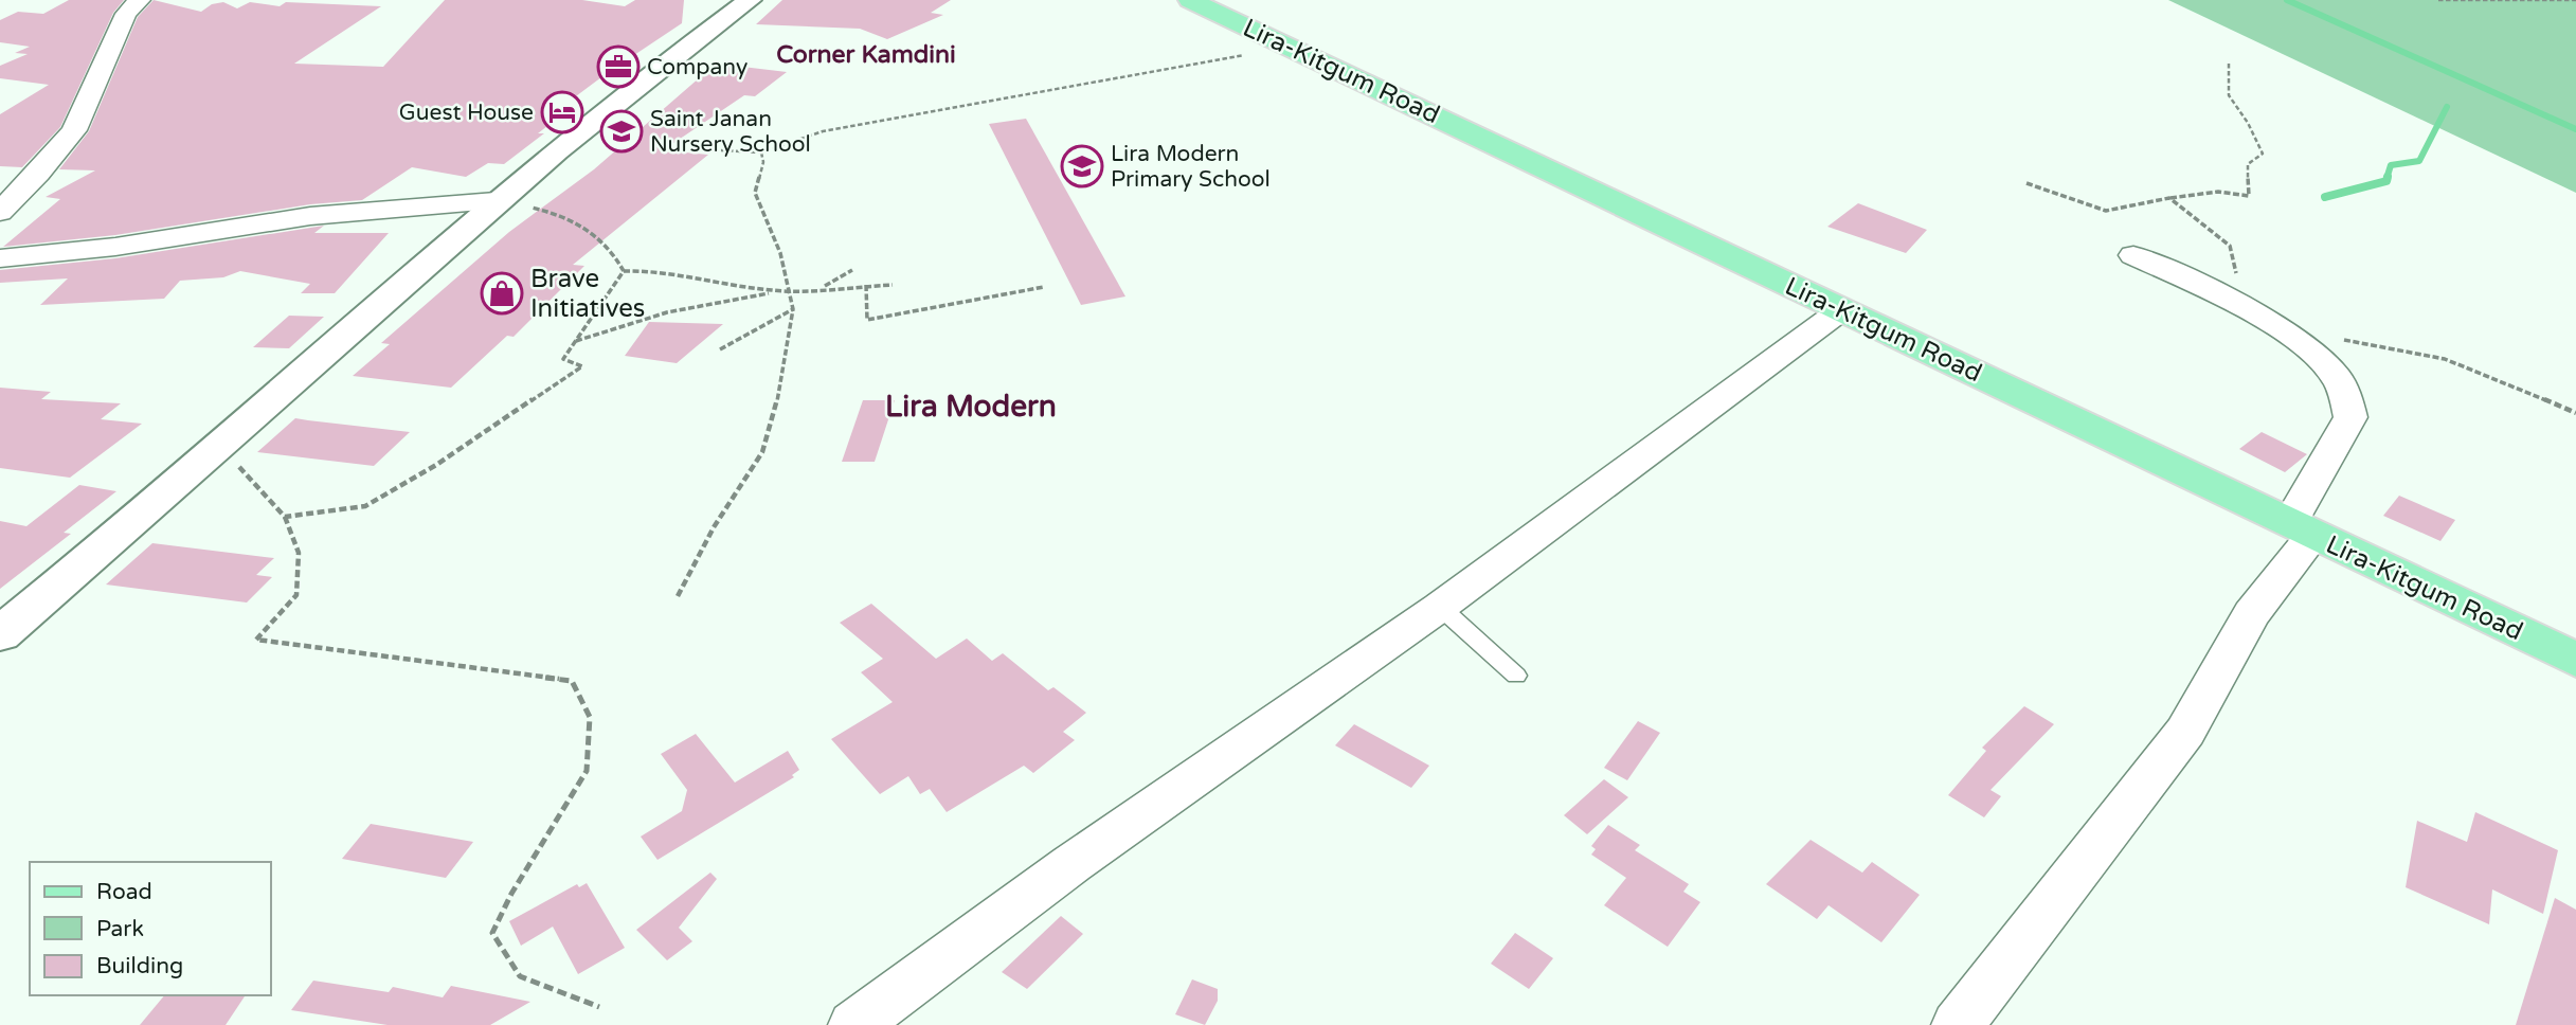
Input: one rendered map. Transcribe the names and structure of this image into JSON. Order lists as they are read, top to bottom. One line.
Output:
{"streets":{"main road":["Lira-Kitgum Road"]},"districts":["Corner Kamdini","Lira Modern"],"places":{"office":["Company"],"hotel":["Guest House"],"school or university":["Saint Janan Nursery School","Lira Modern Primary School"],"shop":["Brave Initiatives"]},"legend":["Road","Park","Building"]}
